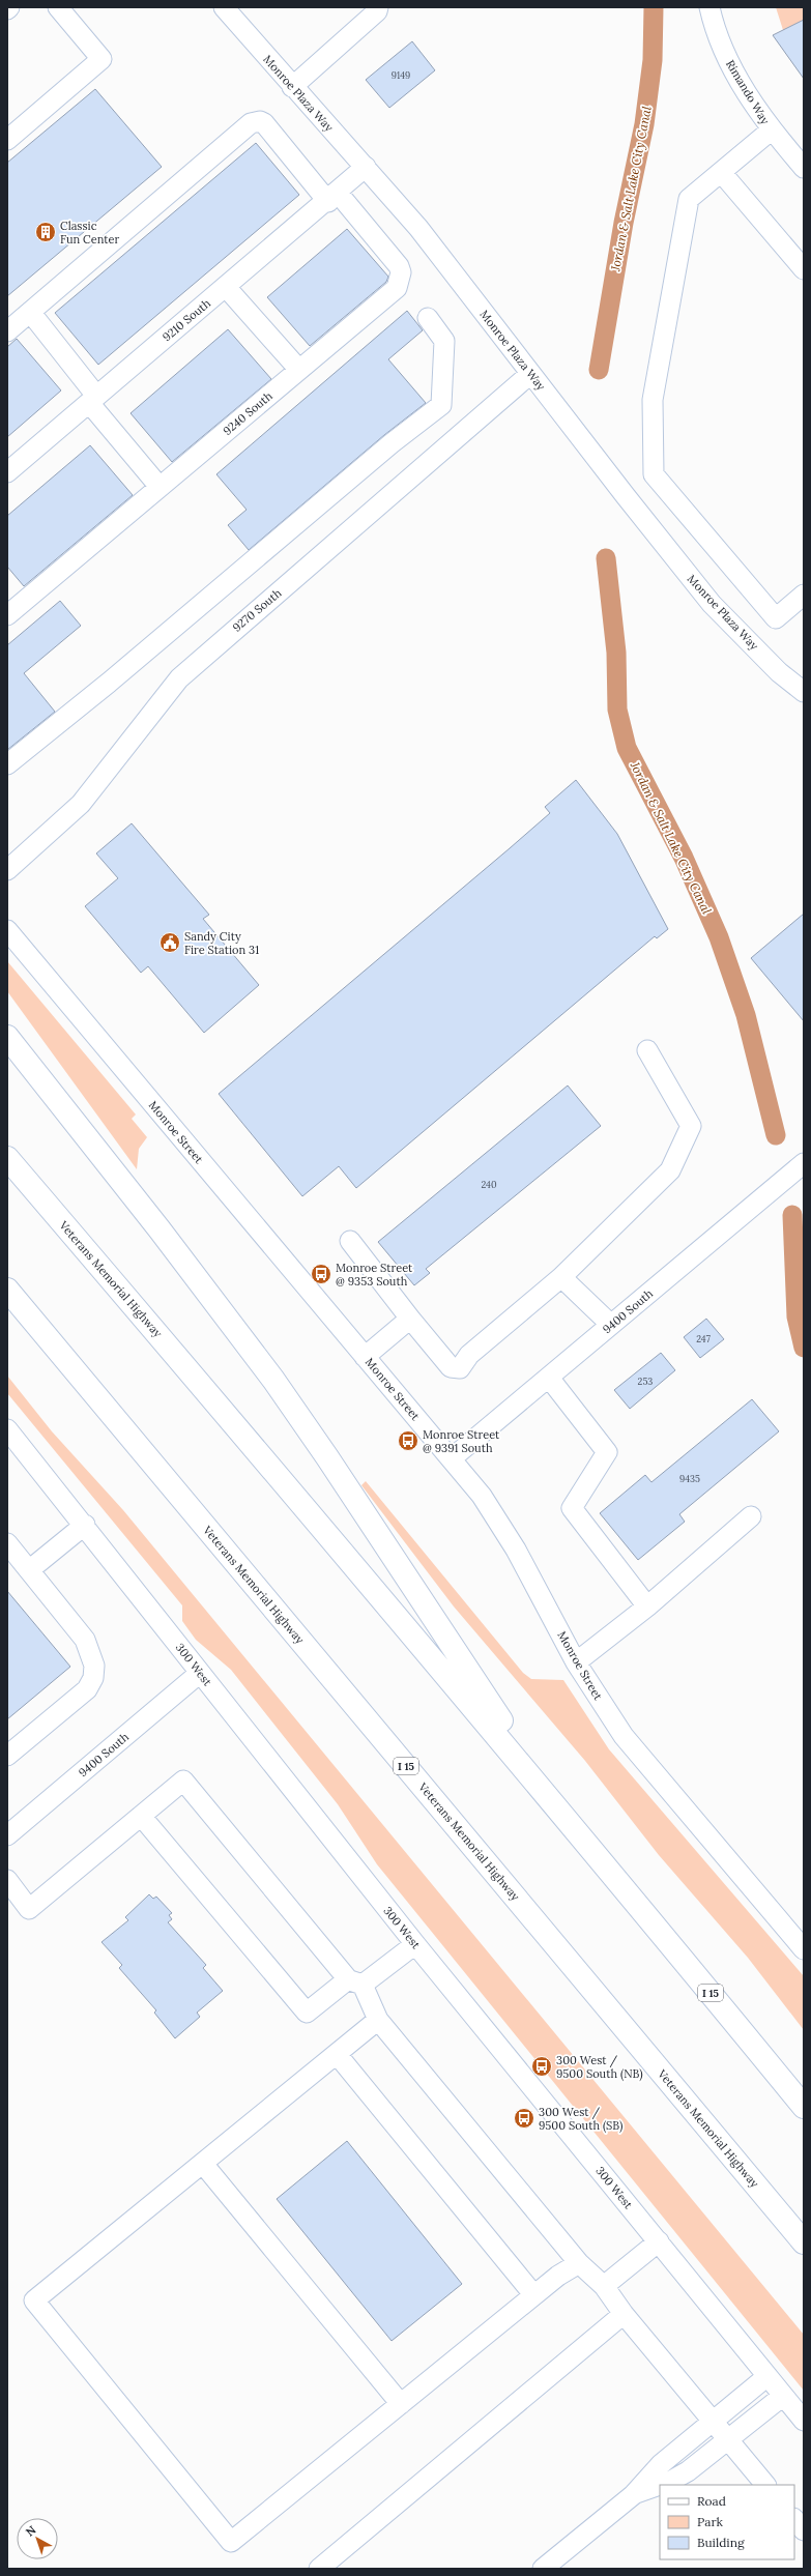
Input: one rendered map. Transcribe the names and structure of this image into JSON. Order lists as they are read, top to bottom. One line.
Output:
{"streets":{"highway":["Veterans Memorial Highway","I 15"],"street":["Rimando Way","Monroe Plaza Way","9210 South","9240 South","9270 South","Monroe Street","9400 South","300 West"]},"crossings":[["Monroe Plaza Way","9210 South"],["Monroe Plaza Way","9270 South"],["9210 South","9240 South"],["Monroe Street","9400 South"],["9400 South","300 West"]],"water":["Jordan & Salt Lake City Canal"],"places":{"building":["Classic Fun Center"],"public building":["Sandy City Fire Station 31"],"bus stop":["Monroe Street @ 9353 South","Monroe Street @ 9391 South","300 West / 9500 South (NB)","300 West / 9500 South (SB)"]},"house_numbers":["9149","240","247","253","9435"],"legend":["Road","Park","Building"],"north":"top left"}
